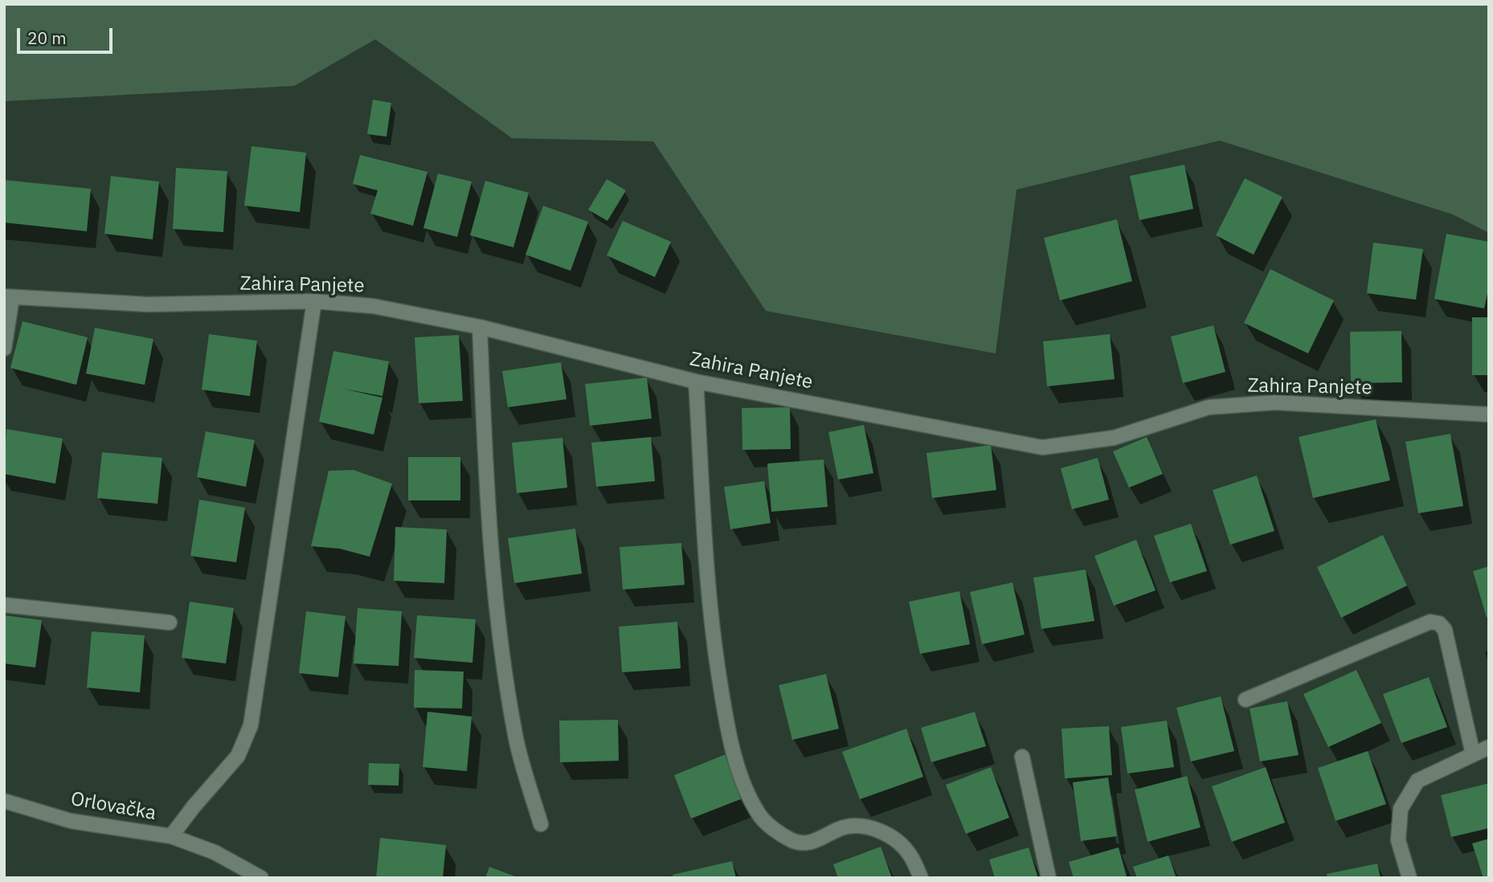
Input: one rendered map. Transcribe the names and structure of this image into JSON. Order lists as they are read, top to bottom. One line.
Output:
{"streets":{"street":["Zahira Panjete","Orlovačka"]},"scale_bar":"20 m"}
